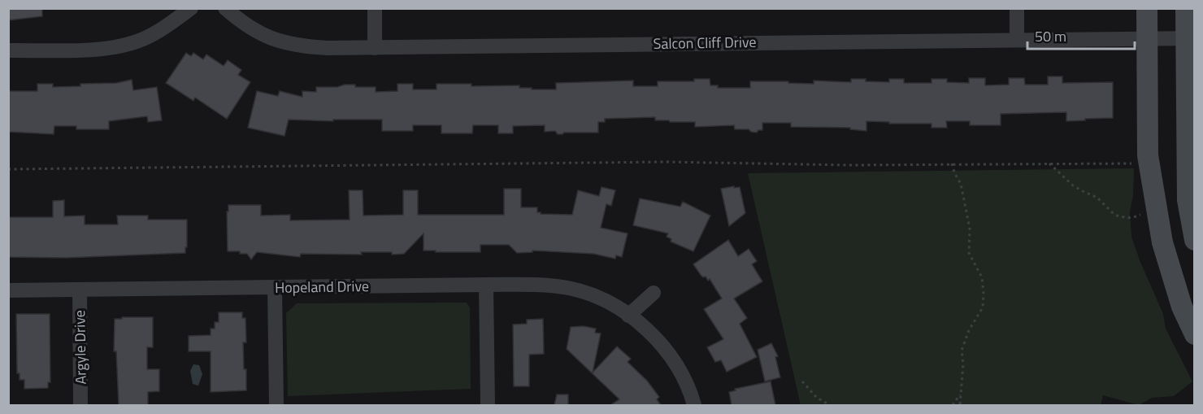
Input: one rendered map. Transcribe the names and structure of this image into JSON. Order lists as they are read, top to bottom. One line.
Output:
{"streets":{"street":["Salcon Cliff Drive","Hopeland Drive","Argyle Drive"]},"crossings":[["Hopeland Drive","Argyle Drive"]],"scale_bar":"50 m"}
